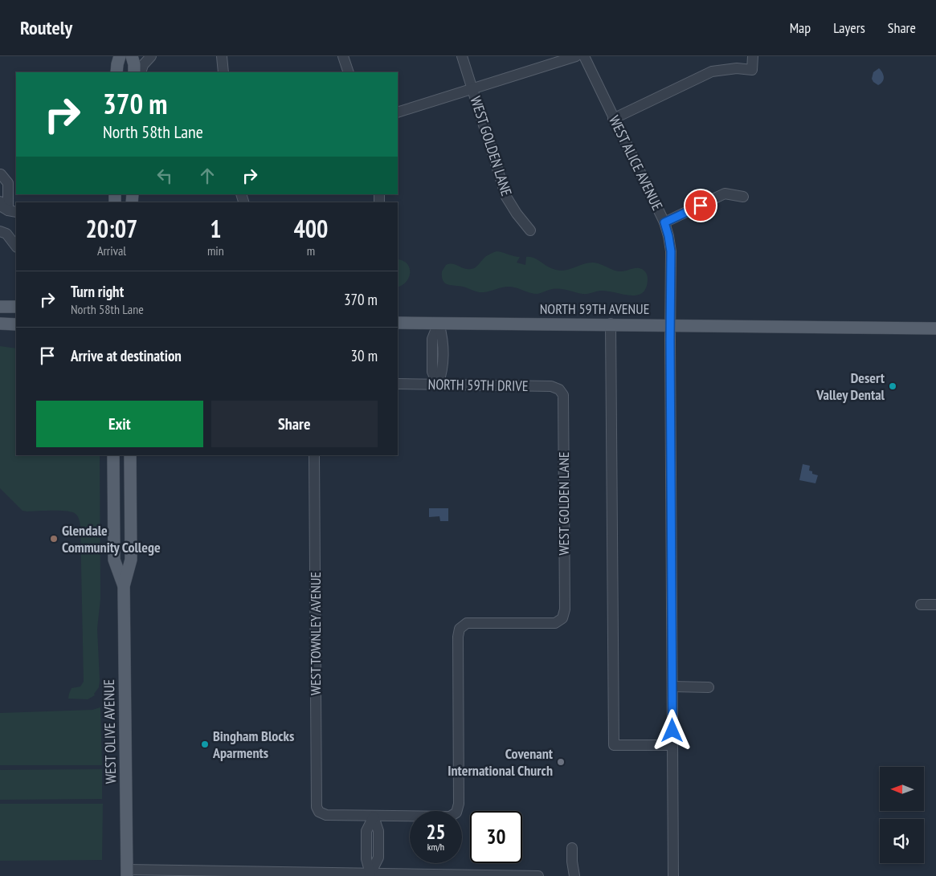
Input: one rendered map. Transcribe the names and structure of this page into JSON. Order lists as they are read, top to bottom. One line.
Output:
{"streets":{"main road":["NORTH 59TH AVENUE","WEST OLIVE AVENUE"],"street":["WEST GOLDEN LANE","WEST ALICE AVENUE","NORTH 59TH DRIVE","WEST TOWNLEY AVENUE"]},"crossings":[["WEST GOLDEN LANE","NORTH 59TH DRIVE"],["WEST GOLDEN LANE","WEST TOWNLEY AVENUE"],["WEST ALICE AVENUE","NORTH 59TH AVENUE"]],"places":["Desert Valley Dental","Glendale Community College","Bingham Blocks Aparments","Covenant International Church"],"north":"left","page":{"header":"Routely","nav":["Map","Layers","Share"],"turn":["370 m","North 58th Lane"],"eta":["20:07","Arrival","1","min","400","m"],"list":[{"name":"Turn right","note":"North 58th Lane","value":"370 m"},{"name":"Arrive at destination","value":"30 m"}],"buttons":["Exit","Share"],"speed":"25 km/h","limit":"30"}}
